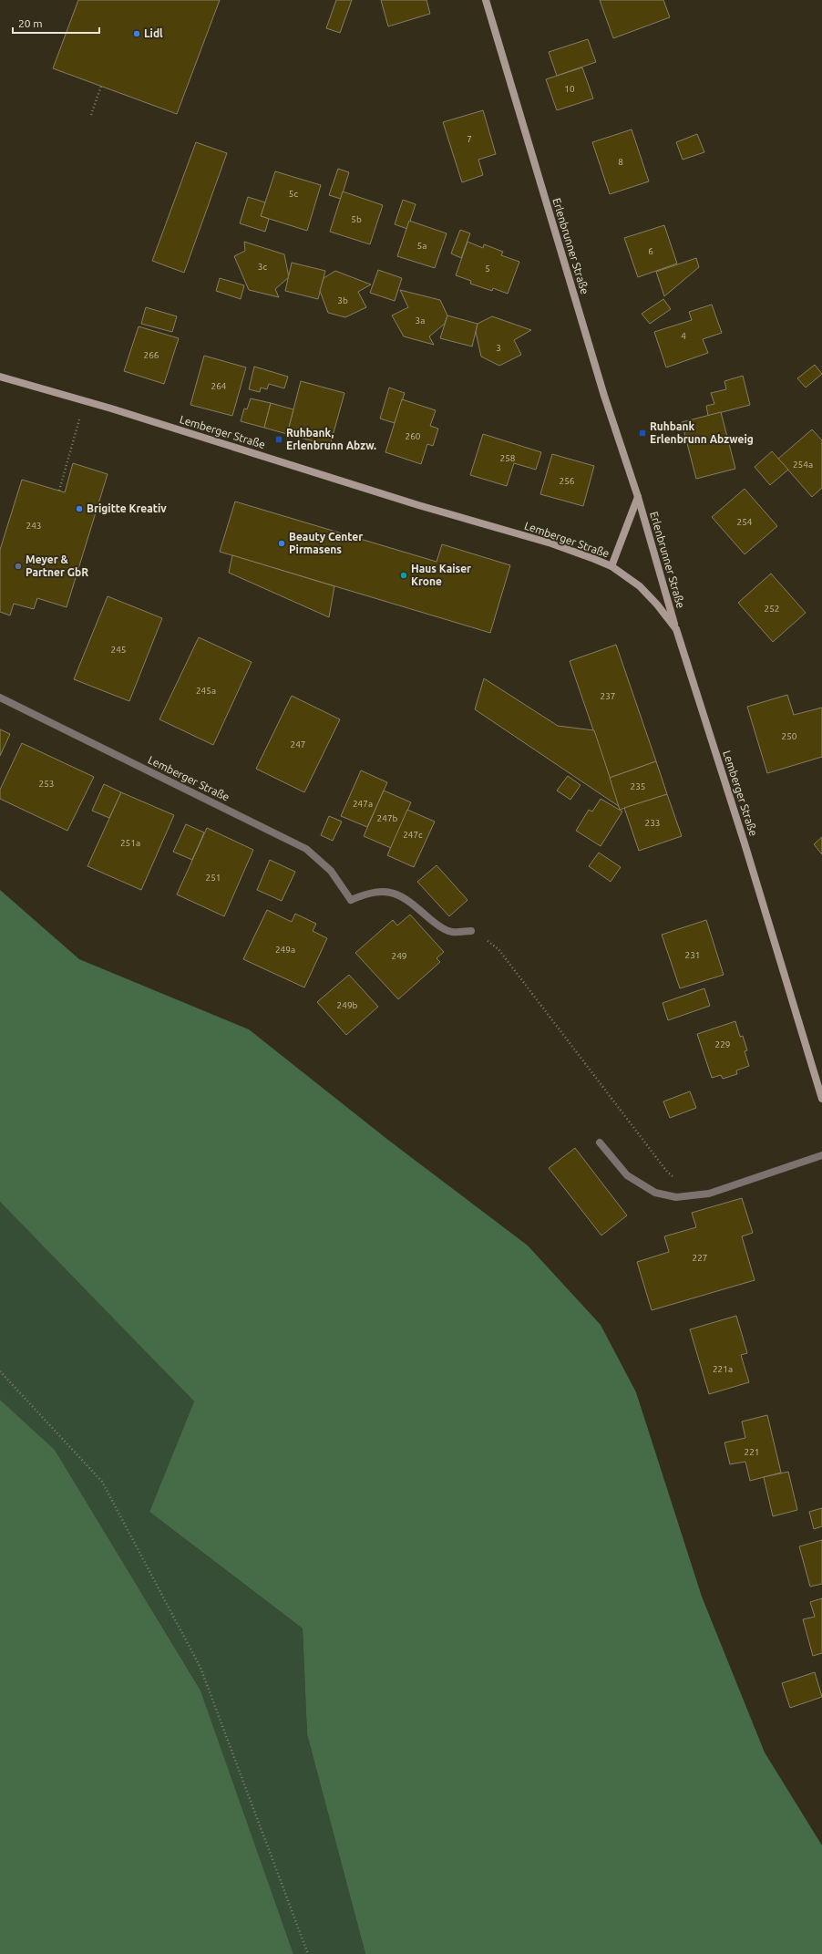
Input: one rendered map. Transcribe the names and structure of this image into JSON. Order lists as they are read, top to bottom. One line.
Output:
{"streets":{"main road":["Erlenbrunner Straße","Lemberger Straße"]},"crossings":[["Erlenbrunner Straße","Lemberger Straße"]],"places":{"other":["Lidl","Brigitte Kreativ","Beauty Center Pirmasens","Meyer & Partner GbR","Haus Kaiser Krone"],"transit":["Ruhbank Erlenbrunn Abzweig","Ruhbank, Erlenbrunn Abzw."]},"house_numbers":["10","7","8","5c","5b","5a","6","3c","5","3b","3a","4","3","266","264","260","258","254a","256","254","243","252","245","245a","237","250","247","253","235","247a","247b","233","247c","251a","251","249a","231","249","249b","229","227","221a","221"],"scale_bar":"20 m"}
